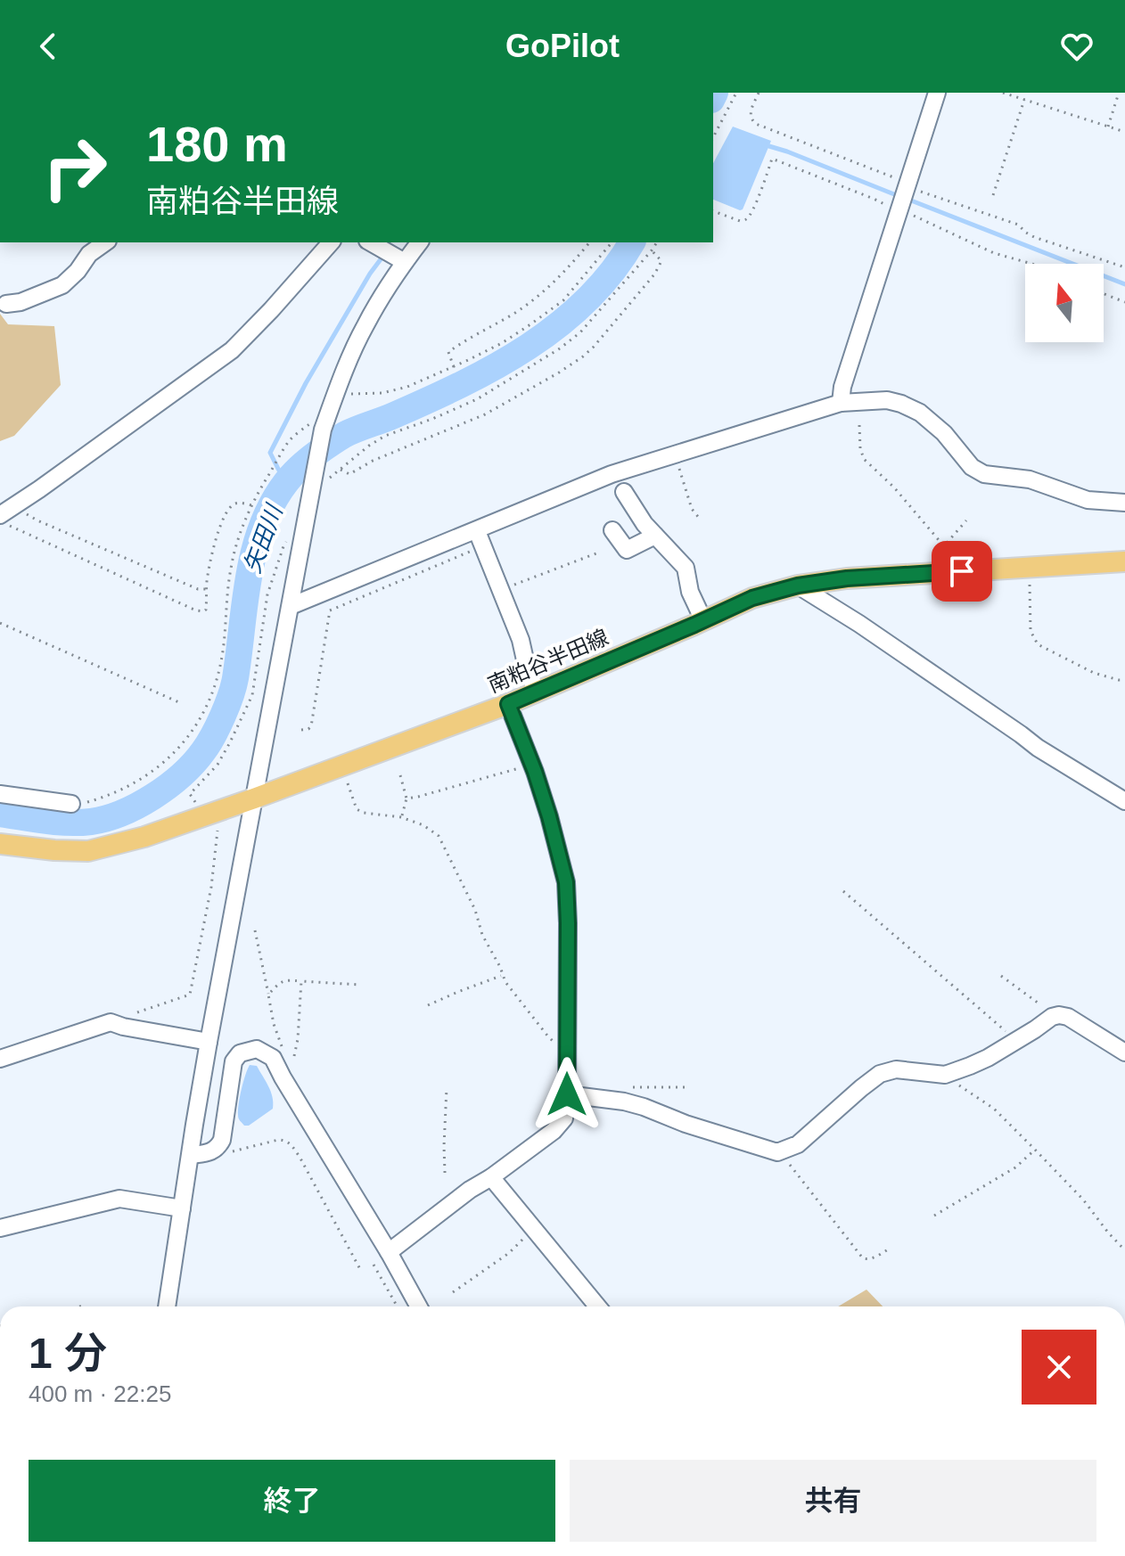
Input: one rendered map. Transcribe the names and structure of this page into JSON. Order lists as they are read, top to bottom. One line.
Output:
{"streets":{"main road":["南粕谷半田線"]},"water":["矢田川"],"north":"top","page":{"header":"GoPilot","turn":["180 m","南粕谷半田線"],"heading":["1 分","400 m · 22:25"],"buttons":["終了","共有"]}}
